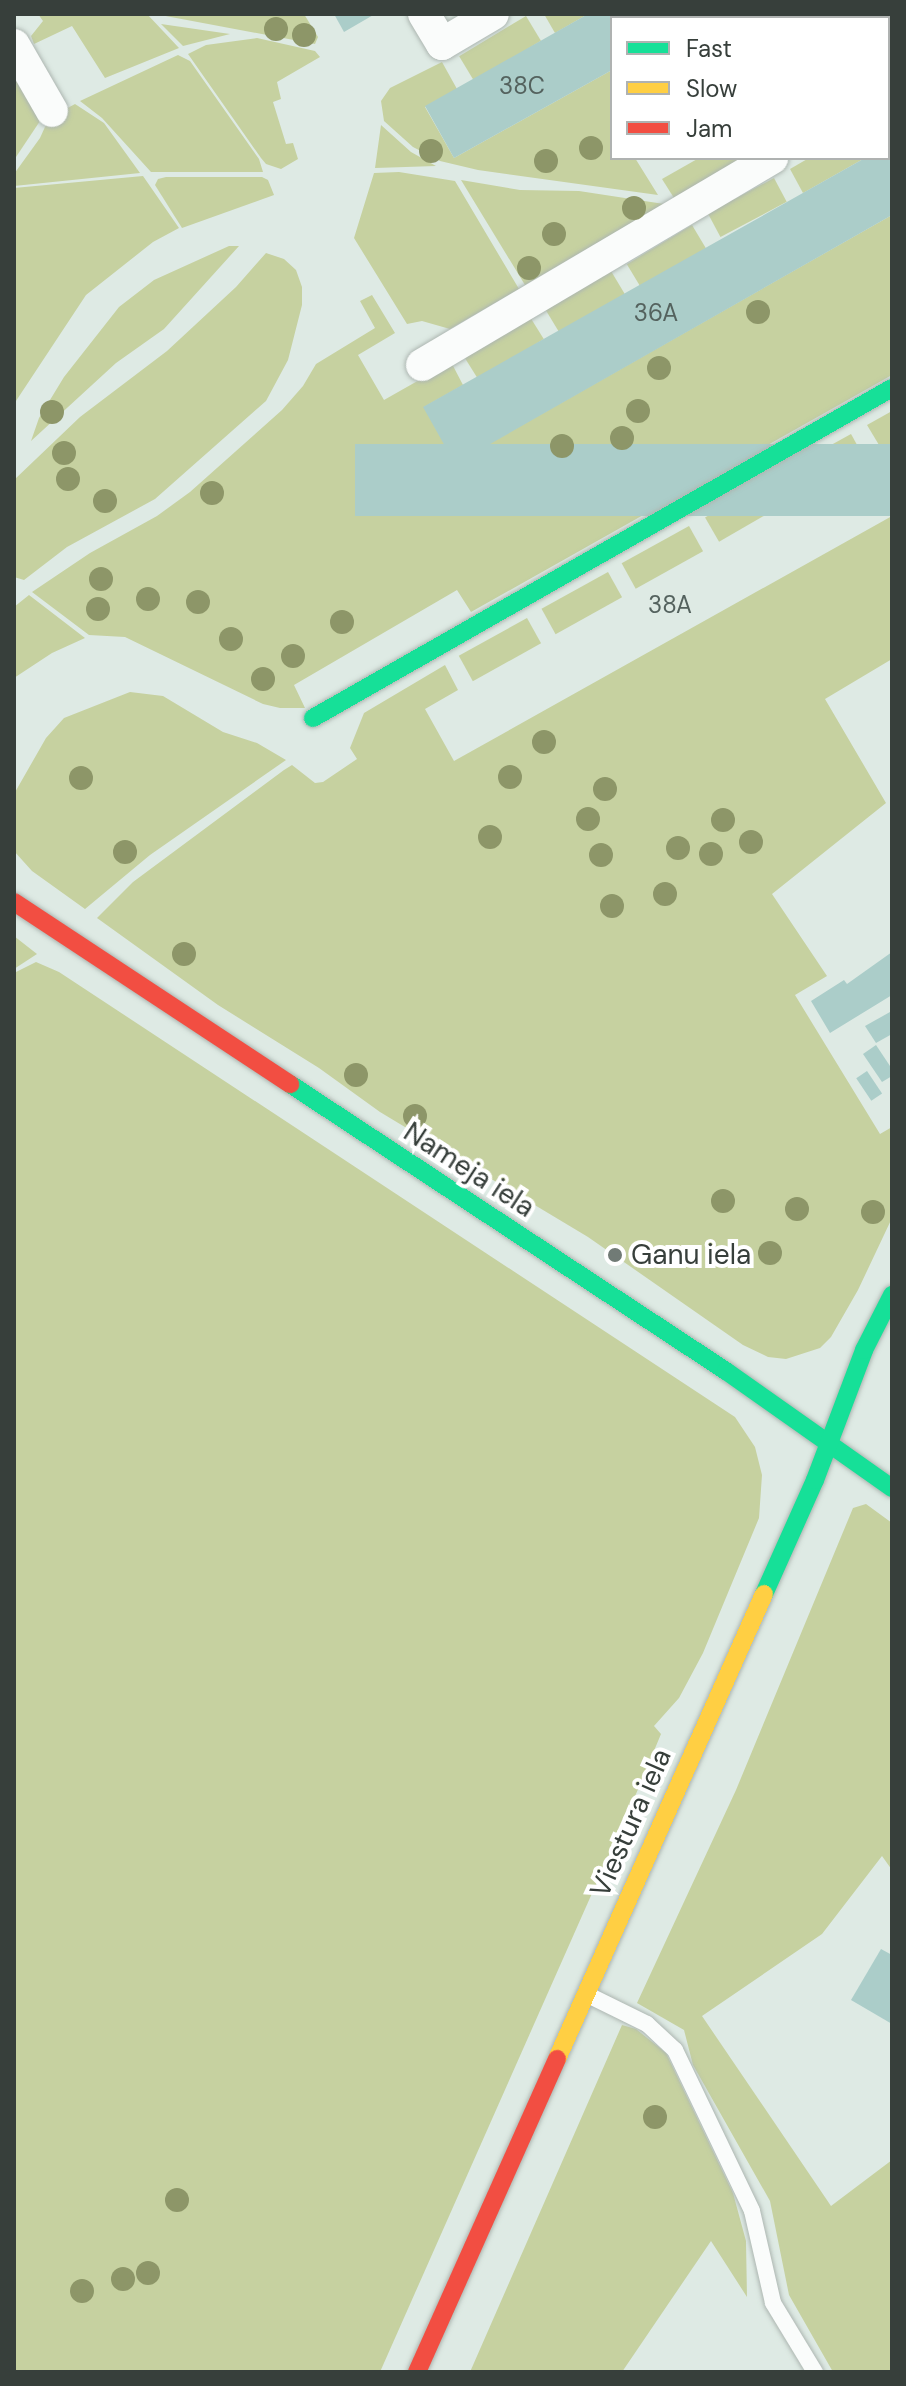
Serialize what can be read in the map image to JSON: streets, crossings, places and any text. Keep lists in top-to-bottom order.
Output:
{
  "streets": {
    "street": ["Nameja iela", "Viestura iela"]
  },
  "crossings": [
    ["Nameja iela", "Viestura iela"]
  ],
  "places": ["Ganu iela"],
  "house_numbers": ["38C", "36A", "38A"],
  "legend": ["Fast", "Slow", "Jam"]
}
